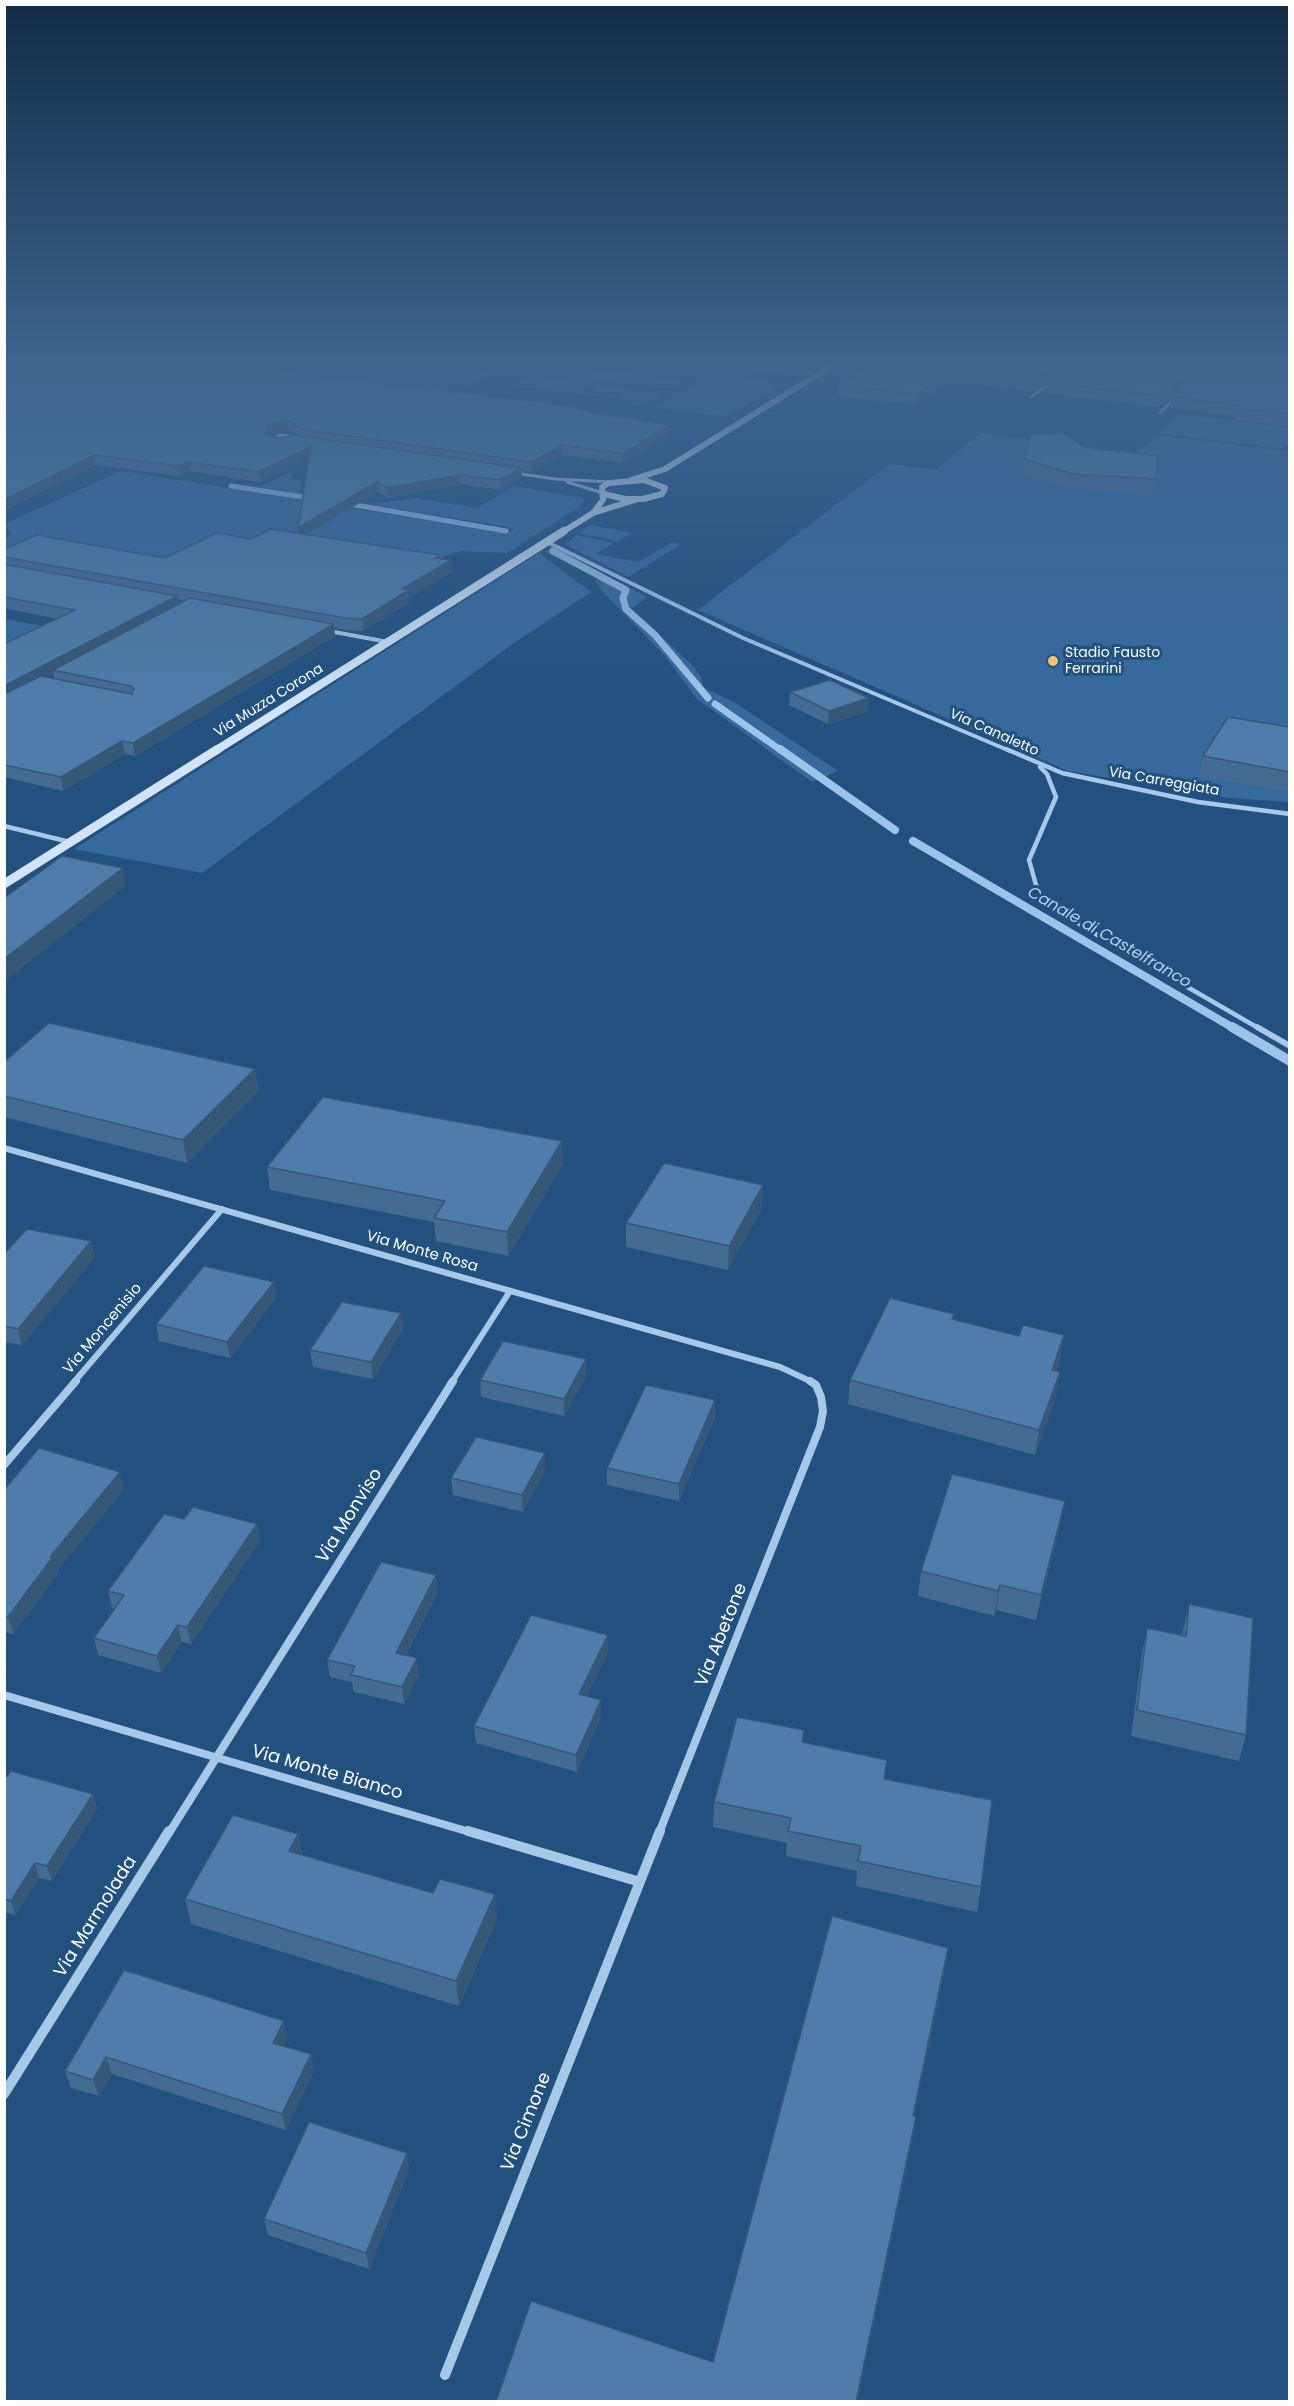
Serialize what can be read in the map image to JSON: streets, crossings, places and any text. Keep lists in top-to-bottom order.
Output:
{
  "streets": {
    "street": [
      "Via Muzza Corona",
      "Via Canaletto",
      "Via Carreggiata",
      "Via Monte Rosa",
      "Via Moncenisio",
      "Via Monviso",
      "Via Abetone",
      "Via Monte Bianco",
      "Via Marmolada",
      "Via Cimone"
    ]
  },
  "crossings": [
    ["Via Muzza Corona", "Via Canaletto"],
    ["Via Canaletto", "Via Carreggiata"],
    ["Via Monte Rosa", "Via Moncenisio"],
    ["Via Monte Rosa", "Via Monviso"],
    ["Via Monte Rosa", "Via Abetone"],
    ["Via Monviso", "Via Monte Bianco"],
    ["Via Monviso", "Via Marmolada"],
    ["Via Abetone", "Via Monte Bianco"],
    ["Via Abetone", "Via Cimone"],
    ["Via Monte Bianco", "Via Marmolada"],
    ["Via Monte Bianco", "Via Cimone"]
  ],
  "water": ["Canale di Castelfranco"],
  "places": ["Stadio Fausto Ferrarini"]
}
